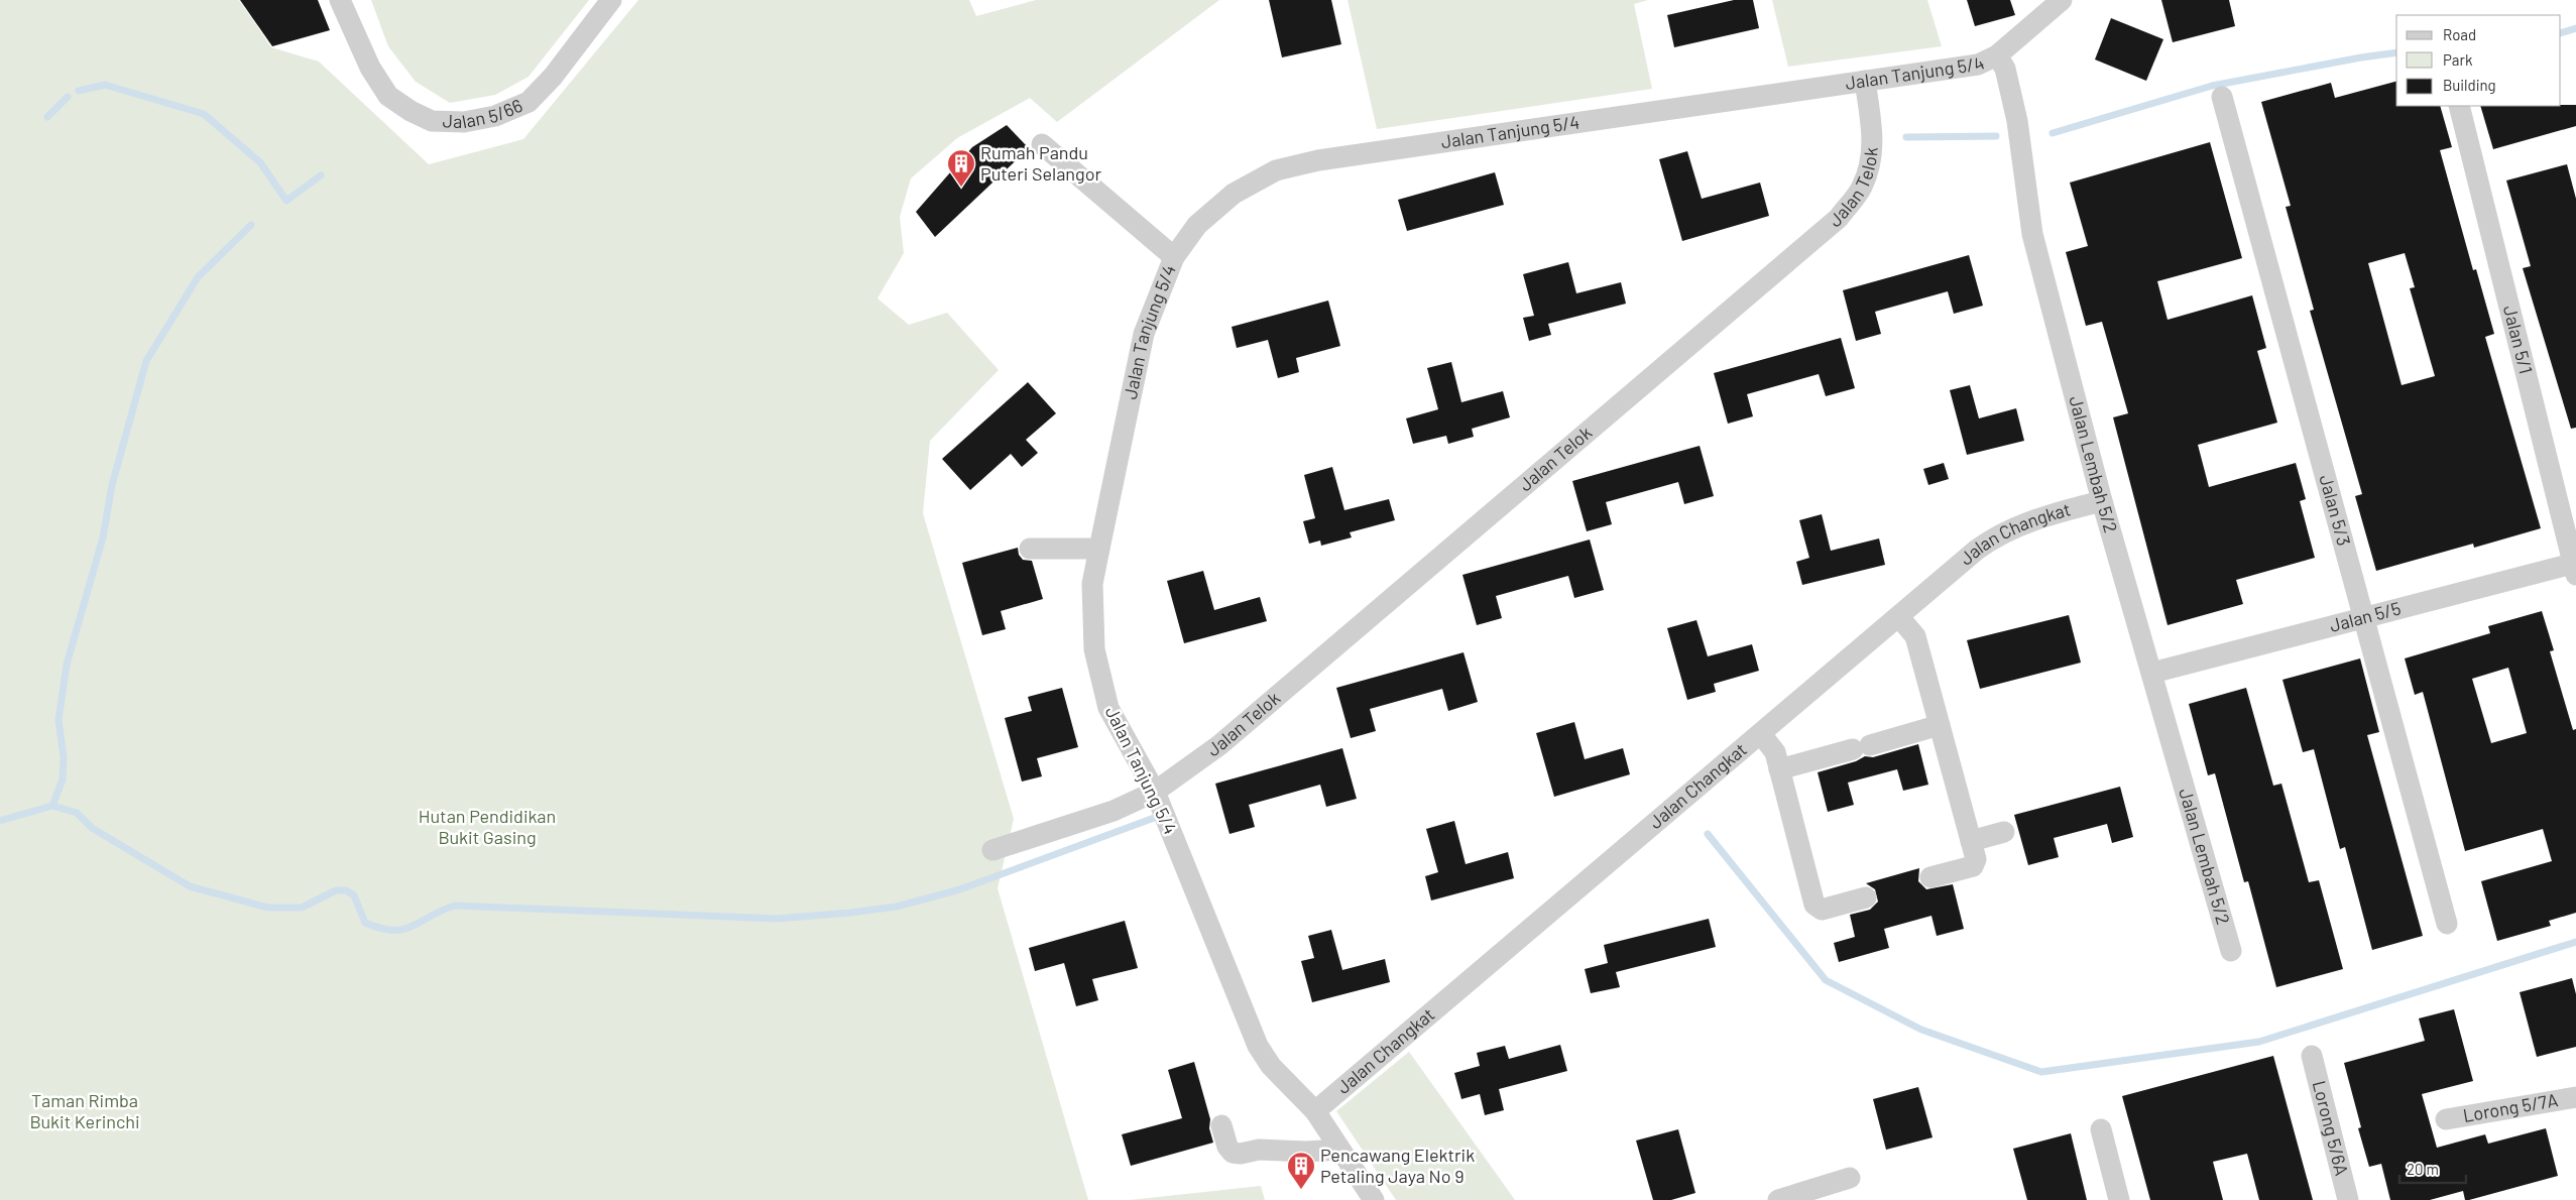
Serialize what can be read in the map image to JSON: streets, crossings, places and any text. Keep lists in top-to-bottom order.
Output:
{
  "streets": {
    "street": [
      "Jalan Tanjung 5/4",
      "Jalan 5/66",
      "Jalan Telok",
      "Jalan 5/1",
      "Jalan Lembah 5/2",
      "Jalan 5/3",
      "Jalan Changkat",
      "Jalan 5/5",
      "Lorong 5/7A",
      "Lorong 5/6A"
    ]
  },
  "crossings": [
    ["Jalan Tanjung 5/4", "Jalan Telok"],
    ["Jalan Tanjung 5/4", "Jalan Lembah 5/2"],
    ["Jalan Tanjung 5/4", "Jalan Changkat"],
    ["Jalan 5/1", "Jalan 5/5"],
    ["Jalan Lembah 5/2", "Jalan Changkat"],
    ["Jalan Lembah 5/2", "Jalan 5/5"],
    ["Jalan 5/3", "Jalan 5/5"]
  ],
  "parks": ["Hutan Pendidikan Bukit Gasing", "Taman Rimba Bukit Kerinchi"],
  "places": {
    "building": ["Rumah Pandu Puteri Selangor", "Pencawang Elektrik Petaling Jaya No 9"]
  },
  "legend": ["Road", "Park", "Building"],
  "scale_bar": "20 m"
}
